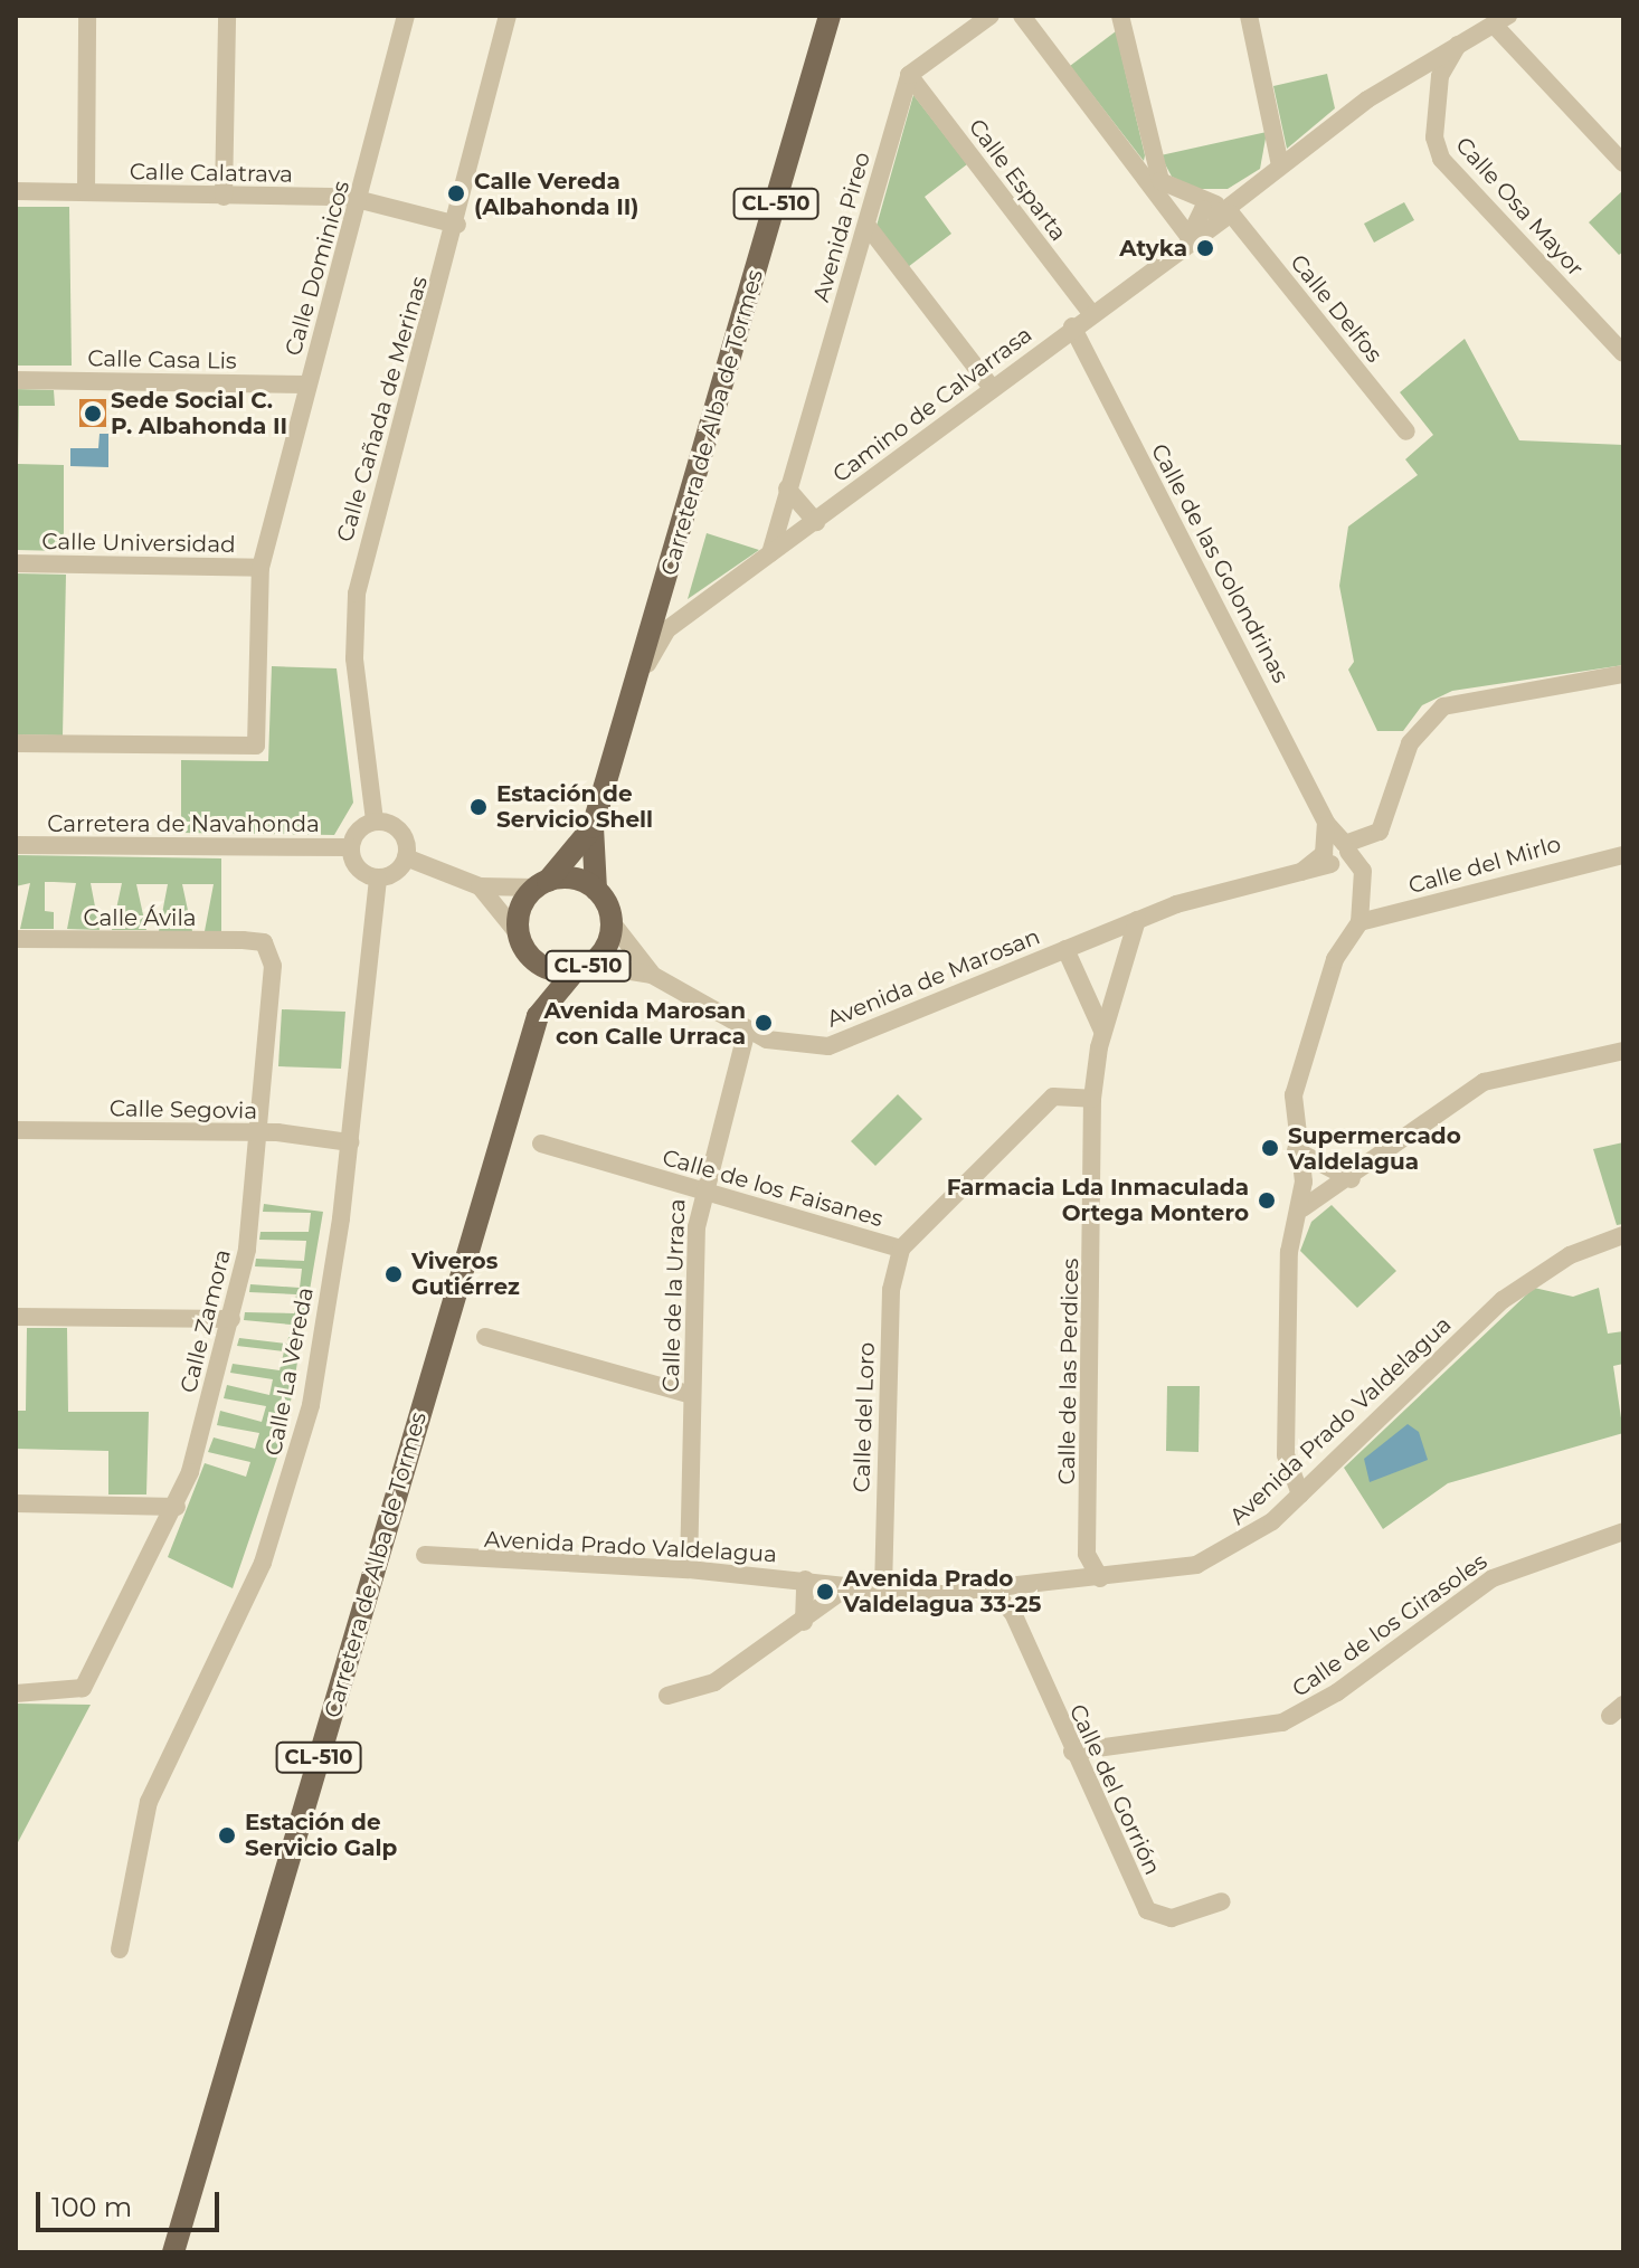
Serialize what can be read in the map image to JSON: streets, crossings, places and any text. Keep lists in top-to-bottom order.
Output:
{
  "streets": {
    "main road": ["CL-510", "Carretera de Alba de Tormes"],
    "street": [
      "Calle Calatrava",
      "Calle Esparta",
      "Calle Osa Mayor",
      "Avenida Pireo",
      "Calle Dominicos",
      "Calle Delfos",
      "Calle Casa Lis",
      "Camino de Calvarrasa",
      "Calle Cañada de Merinas",
      "Calle Universidad",
      "Calle de las Golondrinas",
      "Carretera de Navahonda",
      "Calle del Mirlo",
      "Calle Ávila",
      "Avenida de Marosan",
      "Calle Segovia",
      "Calle de los Faisanes",
      "Calle de la Urraca",
      "Calle Zamora",
      "Calle La Vereda",
      "Calle de las Perdices",
      "Calle del Loro",
      "Avenida Prado Valdelagua",
      "Calle de los Girasoles",
      "Calle del Gorrión"
    ]
  },
  "crossings": [
    ["Calle Calatrava", "Calle Dominicos"],
    ["Calle Calatrava", "Calle Cañada de Merinas"],
    ["Calle Esparta", "Avenida Pireo"],
    ["Calle Esparta", "Camino de Calvarrasa"],
    ["CL-510", "Carretera de Alba de Tormes"],
    ["CL-510", "Avenida de Marosan"],
    ["Avenida Pireo", "Camino de Calvarrasa"],
    ["Calle Dominicos", "Calle Casa Lis"],
    ["Calle Dominicos", "Calle Universidad"],
    ["Calle Delfos", "Camino de Calvarrasa"],
    ["Camino de Calvarrasa", "Carretera de Alba de Tormes"],
    ["Camino de Calvarrasa", "Calle de las Golondrinas"],
    ["Calle Cañada de Merinas", "Carretera de Navahonda"],
    ["Calle Cañada de Merinas", "Calle La Vereda"],
    ["Carretera de Alba de Tormes", "Avenida de Marosan"],
    ["Calle de las Golondrinas", "Calle del Mirlo"],
    ["Calle de las Golondrinas", "Avenida de Marosan"],
    ["Carretera de Navahonda", "Calle La Vereda"],
    ["Calle Ávila", "Calle Zamora"],
    ["Avenida de Marosan", "Calle de la Urraca"],
    ["Avenida de Marosan", "Calle de las Perdices"],
    ["Calle Segovia", "Calle Zamora"],
    ["Calle Segovia", "Calle La Vereda"],
    ["Calle de los Faisanes", "Calle de la Urraca"],
    ["Calle de los Faisanes", "Calle de las Perdices"],
    ["Calle de los Faisanes", "Calle del Loro"],
    ["Calle de la Urraca", "Avenida Prado Valdelagua"],
    ["Calle de las Perdices", "Avenida Prado Valdelagua"],
    ["Calle del Loro", "Avenida Prado Valdelagua"],
    ["Avenida Prado Valdelagua", "Calle del Gorrión"],
    ["Calle de los Girasoles", "Calle del Gorrión"]
  ],
  "places": [
    "Calle Vereda (Albahonda II)",
    "Atyka",
    "Sede Social C. P. Albahonda II",
    "Estación de Servicio Shell",
    "Avenida Marosan con Calle Urraca",
    "Supermercado Valdelagua",
    "Farmacia Lda Inmaculada Ortega Montero",
    "Viveros Gutiérrez",
    "Avenida Prado Valdelagua 33-25",
    "Estación de Servicio Galp"
  ],
  "scale_bar": "100 m"
}
